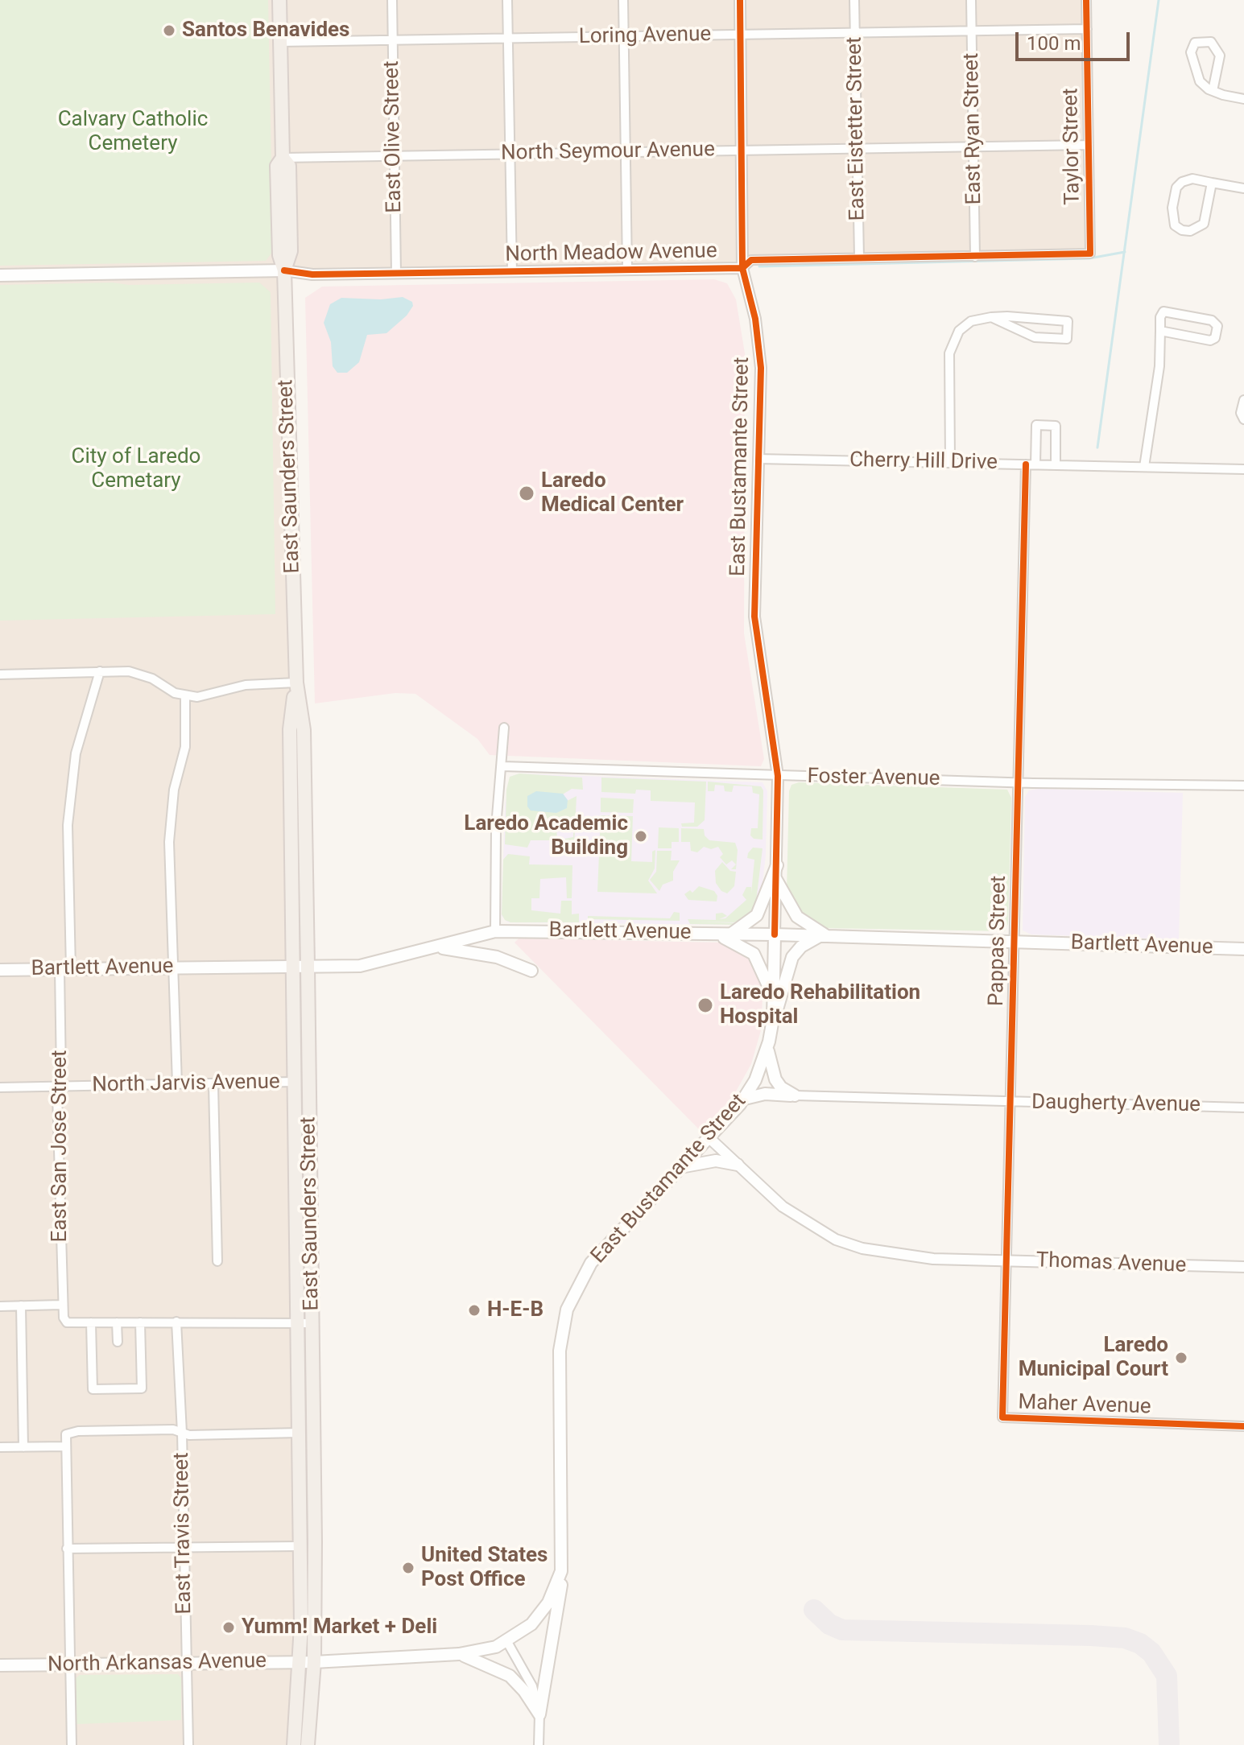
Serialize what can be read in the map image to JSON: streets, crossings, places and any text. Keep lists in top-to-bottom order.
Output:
{
  "streets": {
    "main road": [
      "North Meadow Avenue",
      "East Bustamante Street",
      "East Saunders Street",
      "Bartlett Avenue",
      "North Arkansas Avenue"
    ],
    "street": [
      "Loring Avenue",
      "East Eistetter Street",
      "East Ryan Street",
      "East Olive Street",
      "Taylor Street",
      "North Seymour Avenue",
      "Cherry Hill Drive",
      "Foster Avenue",
      "Pappas Street",
      "North Jarvis Avenue",
      "Daugherty Avenue",
      "East San Jose Street",
      "Thomas Avenue",
      "Maher Avenue",
      "East Travis Street"
    ]
  },
  "crossings": [
    ["Loring Avenue", "East Eistetter Street"],
    ["Loring Avenue", "East Ryan Street"],
    ["Loring Avenue", "East Olive Street"],
    ["Loring Avenue", "Taylor Street"],
    ["Loring Avenue", "East Bustamante Street"],
    ["Loring Avenue", "East Saunders Street"],
    ["East Eistetter Street", "North Seymour Avenue"],
    ["East Eistetter Street", "North Meadow Avenue"],
    ["East Ryan Street", "North Seymour Avenue"],
    ["East Ryan Street", "North Meadow Avenue"],
    ["East Olive Street", "North Seymour Avenue"],
    ["East Olive Street", "North Meadow Avenue"],
    ["Taylor Street", "North Seymour Avenue"],
    ["Taylor Street", "North Meadow Avenue"],
    ["North Seymour Avenue", "East Bustamante Street"],
    ["North Seymour Avenue", "East Saunders Street"],
    ["North Meadow Avenue", "East Bustamante Street"],
    ["North Meadow Avenue", "East Saunders Street"],
    ["Cherry Hill Drive", "East Bustamante Street"],
    ["Cherry Hill Drive", "Pappas Street"],
    ["East Bustamante Street", "East Saunders Street"],
    ["East Bustamante Street", "Foster Avenue"],
    ["East Bustamante Street", "Bartlett Avenue"],
    ["East Bustamante Street", "Thomas Avenue"],
    ["East Bustamante Street", "North Arkansas Avenue"],
    ["East Saunders Street", "Bartlett Avenue"],
    ["East Saunders Street", "North Jarvis Avenue"],
    ["East Saunders Street", "North Arkansas Avenue"],
    ["Foster Avenue", "Pappas Street"],
    ["Bartlett Avenue", "Pappas Street"],
    ["Bartlett Avenue", "East San Jose Street"],
    ["Pappas Street", "Daugherty Avenue"],
    ["Pappas Street", "Thomas Avenue"],
    ["Pappas Street", "Maher Avenue"],
    ["North Jarvis Avenue", "East San Jose Street"],
    ["East Travis Street", "North Arkansas Avenue"]
  ],
  "parks": ["Calvary Catholic Cemetery", "City of Laredo Cemetary"],
  "places": [
    "Santos Benavides",
    "Laredo Medical Center",
    "Laredo Academic Building",
    "Laredo Rehabilitation Hospital",
    "H-E-B",
    "Laredo Municipal Court",
    "United States Post Office",
    "Yumm! Market + Deli"
  ],
  "scale_bar": "100 m"
}
